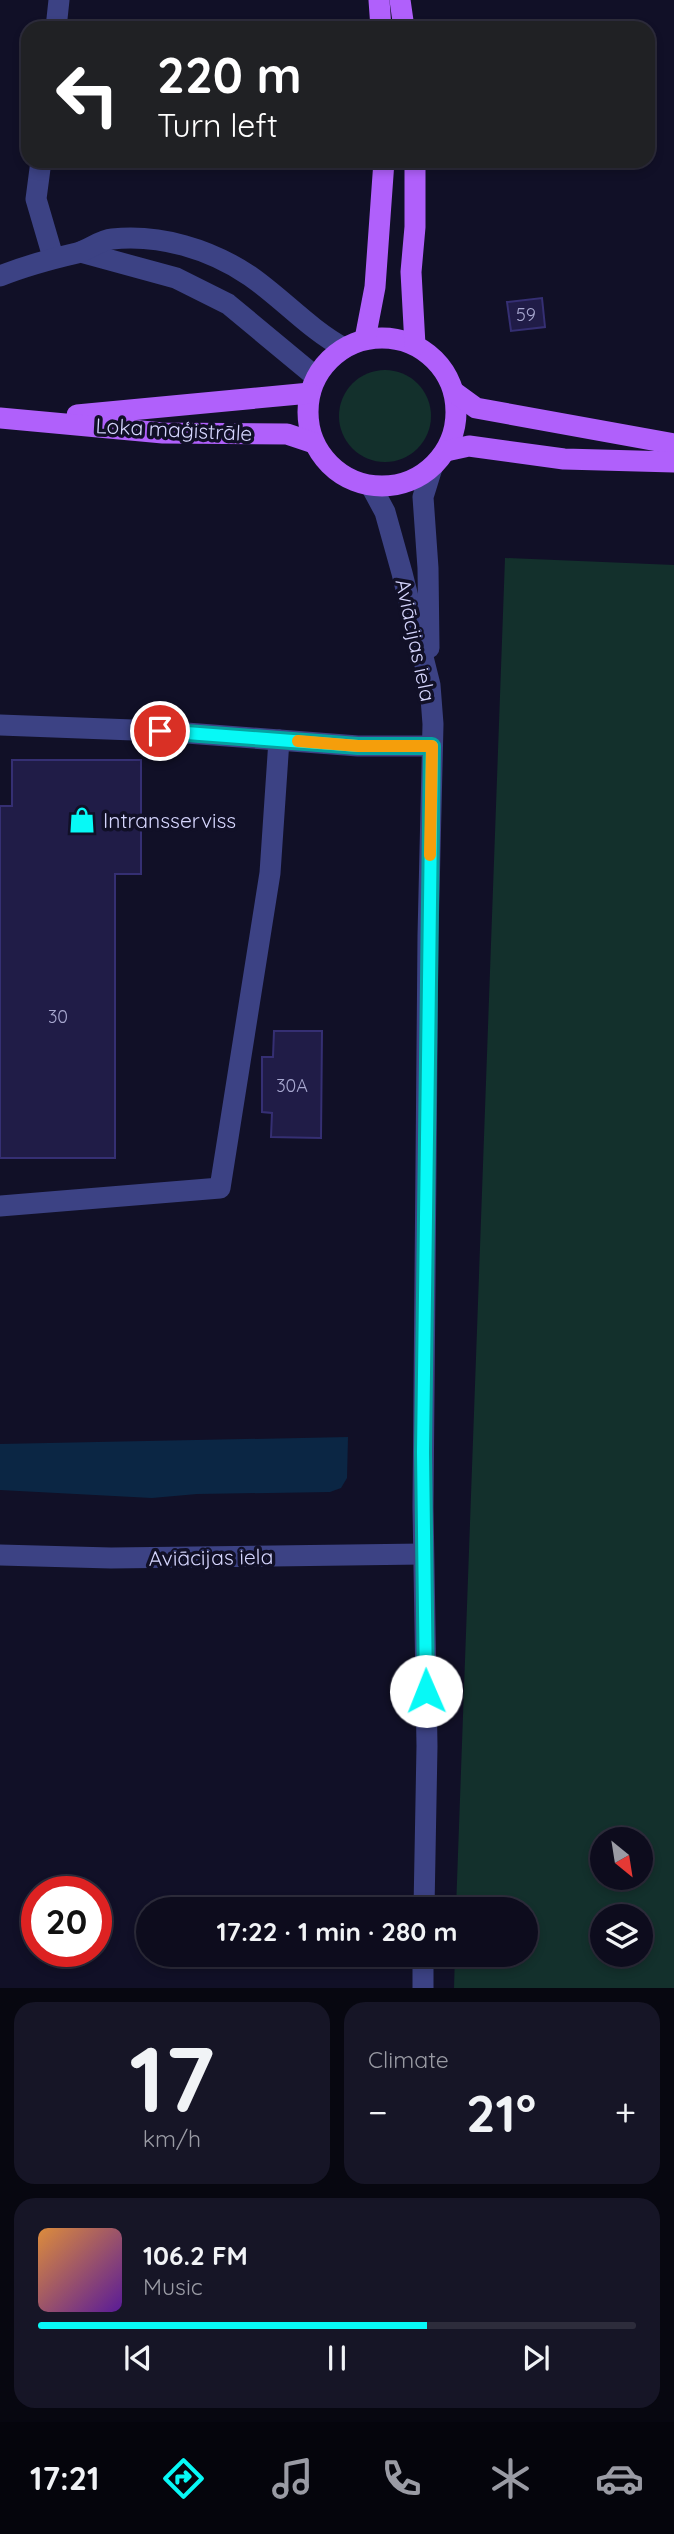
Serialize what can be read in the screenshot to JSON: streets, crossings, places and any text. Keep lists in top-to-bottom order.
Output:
{
  "streets": {
    "main road": ["Loka maģistrāle"],
    "street": ["Aviācijas iela"]
  },
  "crossings": [
    ["Loka maģistrāle", "Aviācijas iela"]
  ],
  "places": {
    "shop": ["Intransserviss"]
  },
  "house_numbers": ["59", "30", "30A"],
  "north": "bottom right",
  "page": {
    "turn": ["220 m", "Turn left"],
    "limit": "20",
    "trip": "17:22 · 1 min · 280 m",
    "tile": [
      ["17", "km/h"],
      "Climate"
    ],
    "heat": ["−", "21°", "+"],
    "song": ["106.2 FM", "Music"],
    "tabs": "17:21"
  }
}
